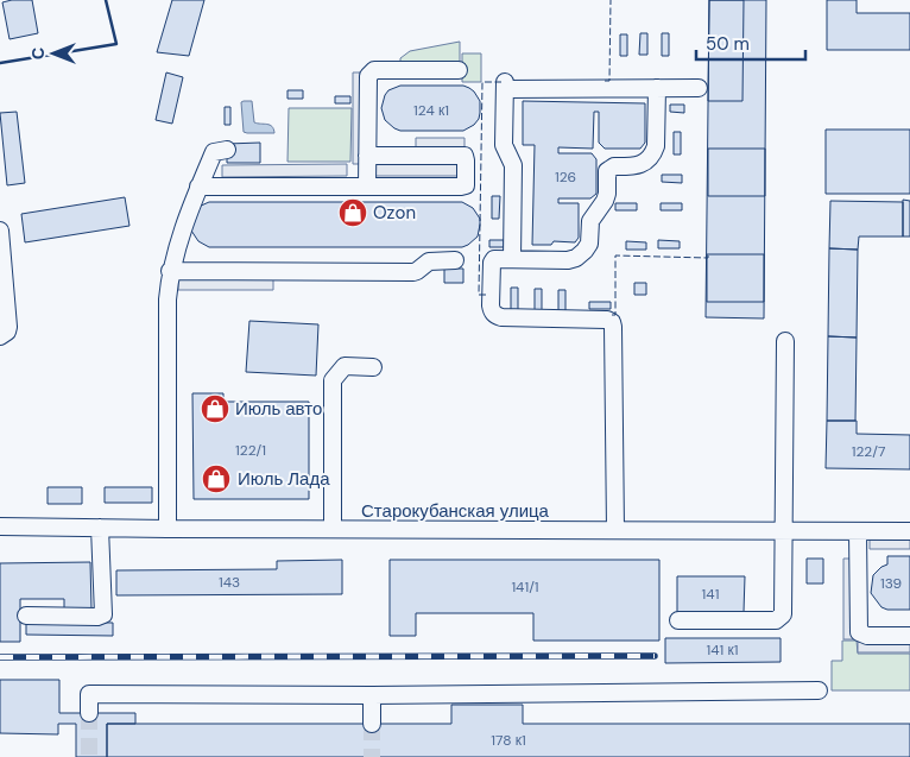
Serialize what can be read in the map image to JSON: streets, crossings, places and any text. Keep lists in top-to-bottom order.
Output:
{
  "streets": {
    "street": ["Старокубанская улица"]
  },
  "places": {
    "shop": ["Ozon", "Июль авто", "Июль Лада"]
  },
  "house_numbers": [
    "124 к1",
    "126",
    "122/1",
    "122/7",
    "143",
    "139",
    "141/1",
    "141",
    "141 к1",
    "178 к1"
  ],
  "scale_bar": "50 m",
  "north": "left"
}
